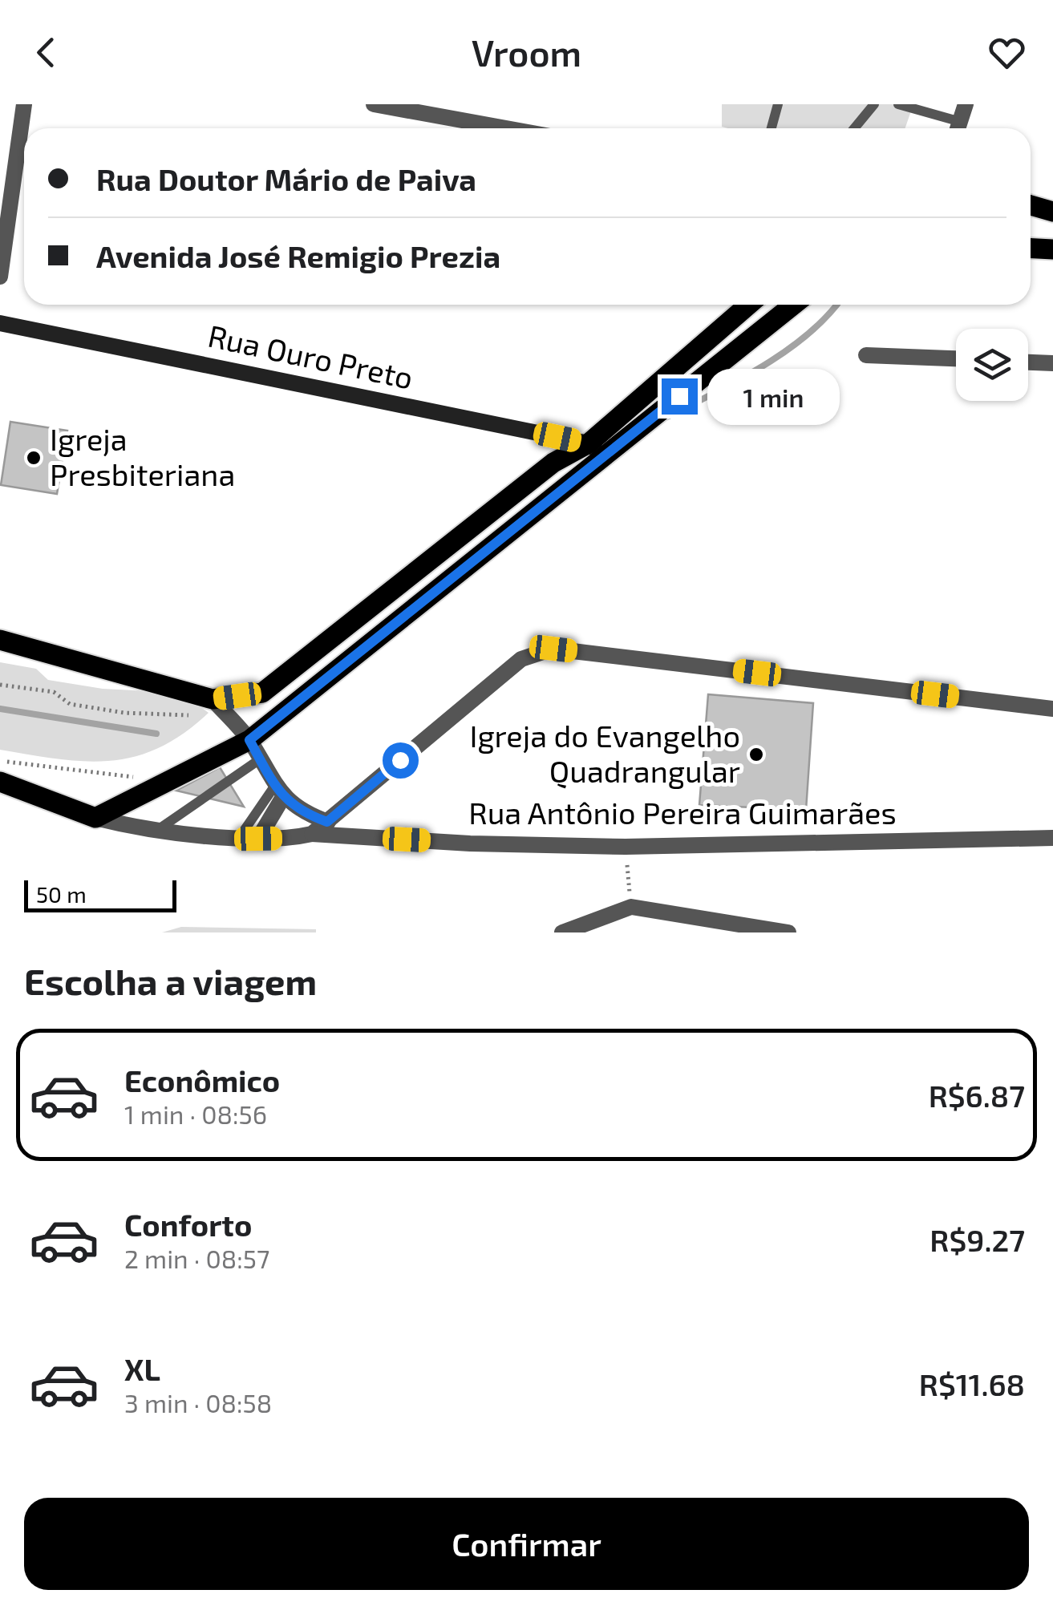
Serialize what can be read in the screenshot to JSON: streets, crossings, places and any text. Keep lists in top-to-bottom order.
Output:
{
  "streets": {
    "street": ["Rua Ouro Preto", "Rua Antônio Pereira Guimarães"]
  },
  "places": ["Igreja Presbiteriana", "Igreja do Evangelho Quadrangular"],
  "scale_bar": "50 m",
  "page": {
    "header": "Vroom",
    "banner": ["Rua Doutor Mário de Paiva", "Avenida José Remigio Prezia"],
    "bubble": "1 min",
    "scale": "50 m",
    "heading": "Escolha a viagem",
    "list": [
      {
        "name": "Econômico",
        "note": "1 min · 08:56",
        "value": "R$6.87"
      },
      {
        "name": "Conforto",
        "note": "2 min · 08:57",
        "value": "R$9.27"
      },
      {
        "name": "XL",
        "note": "3 min · 08:58",
        "value": "R$11.68"
      }
    ],
    "buttons": "Confirmar"
  }
}
